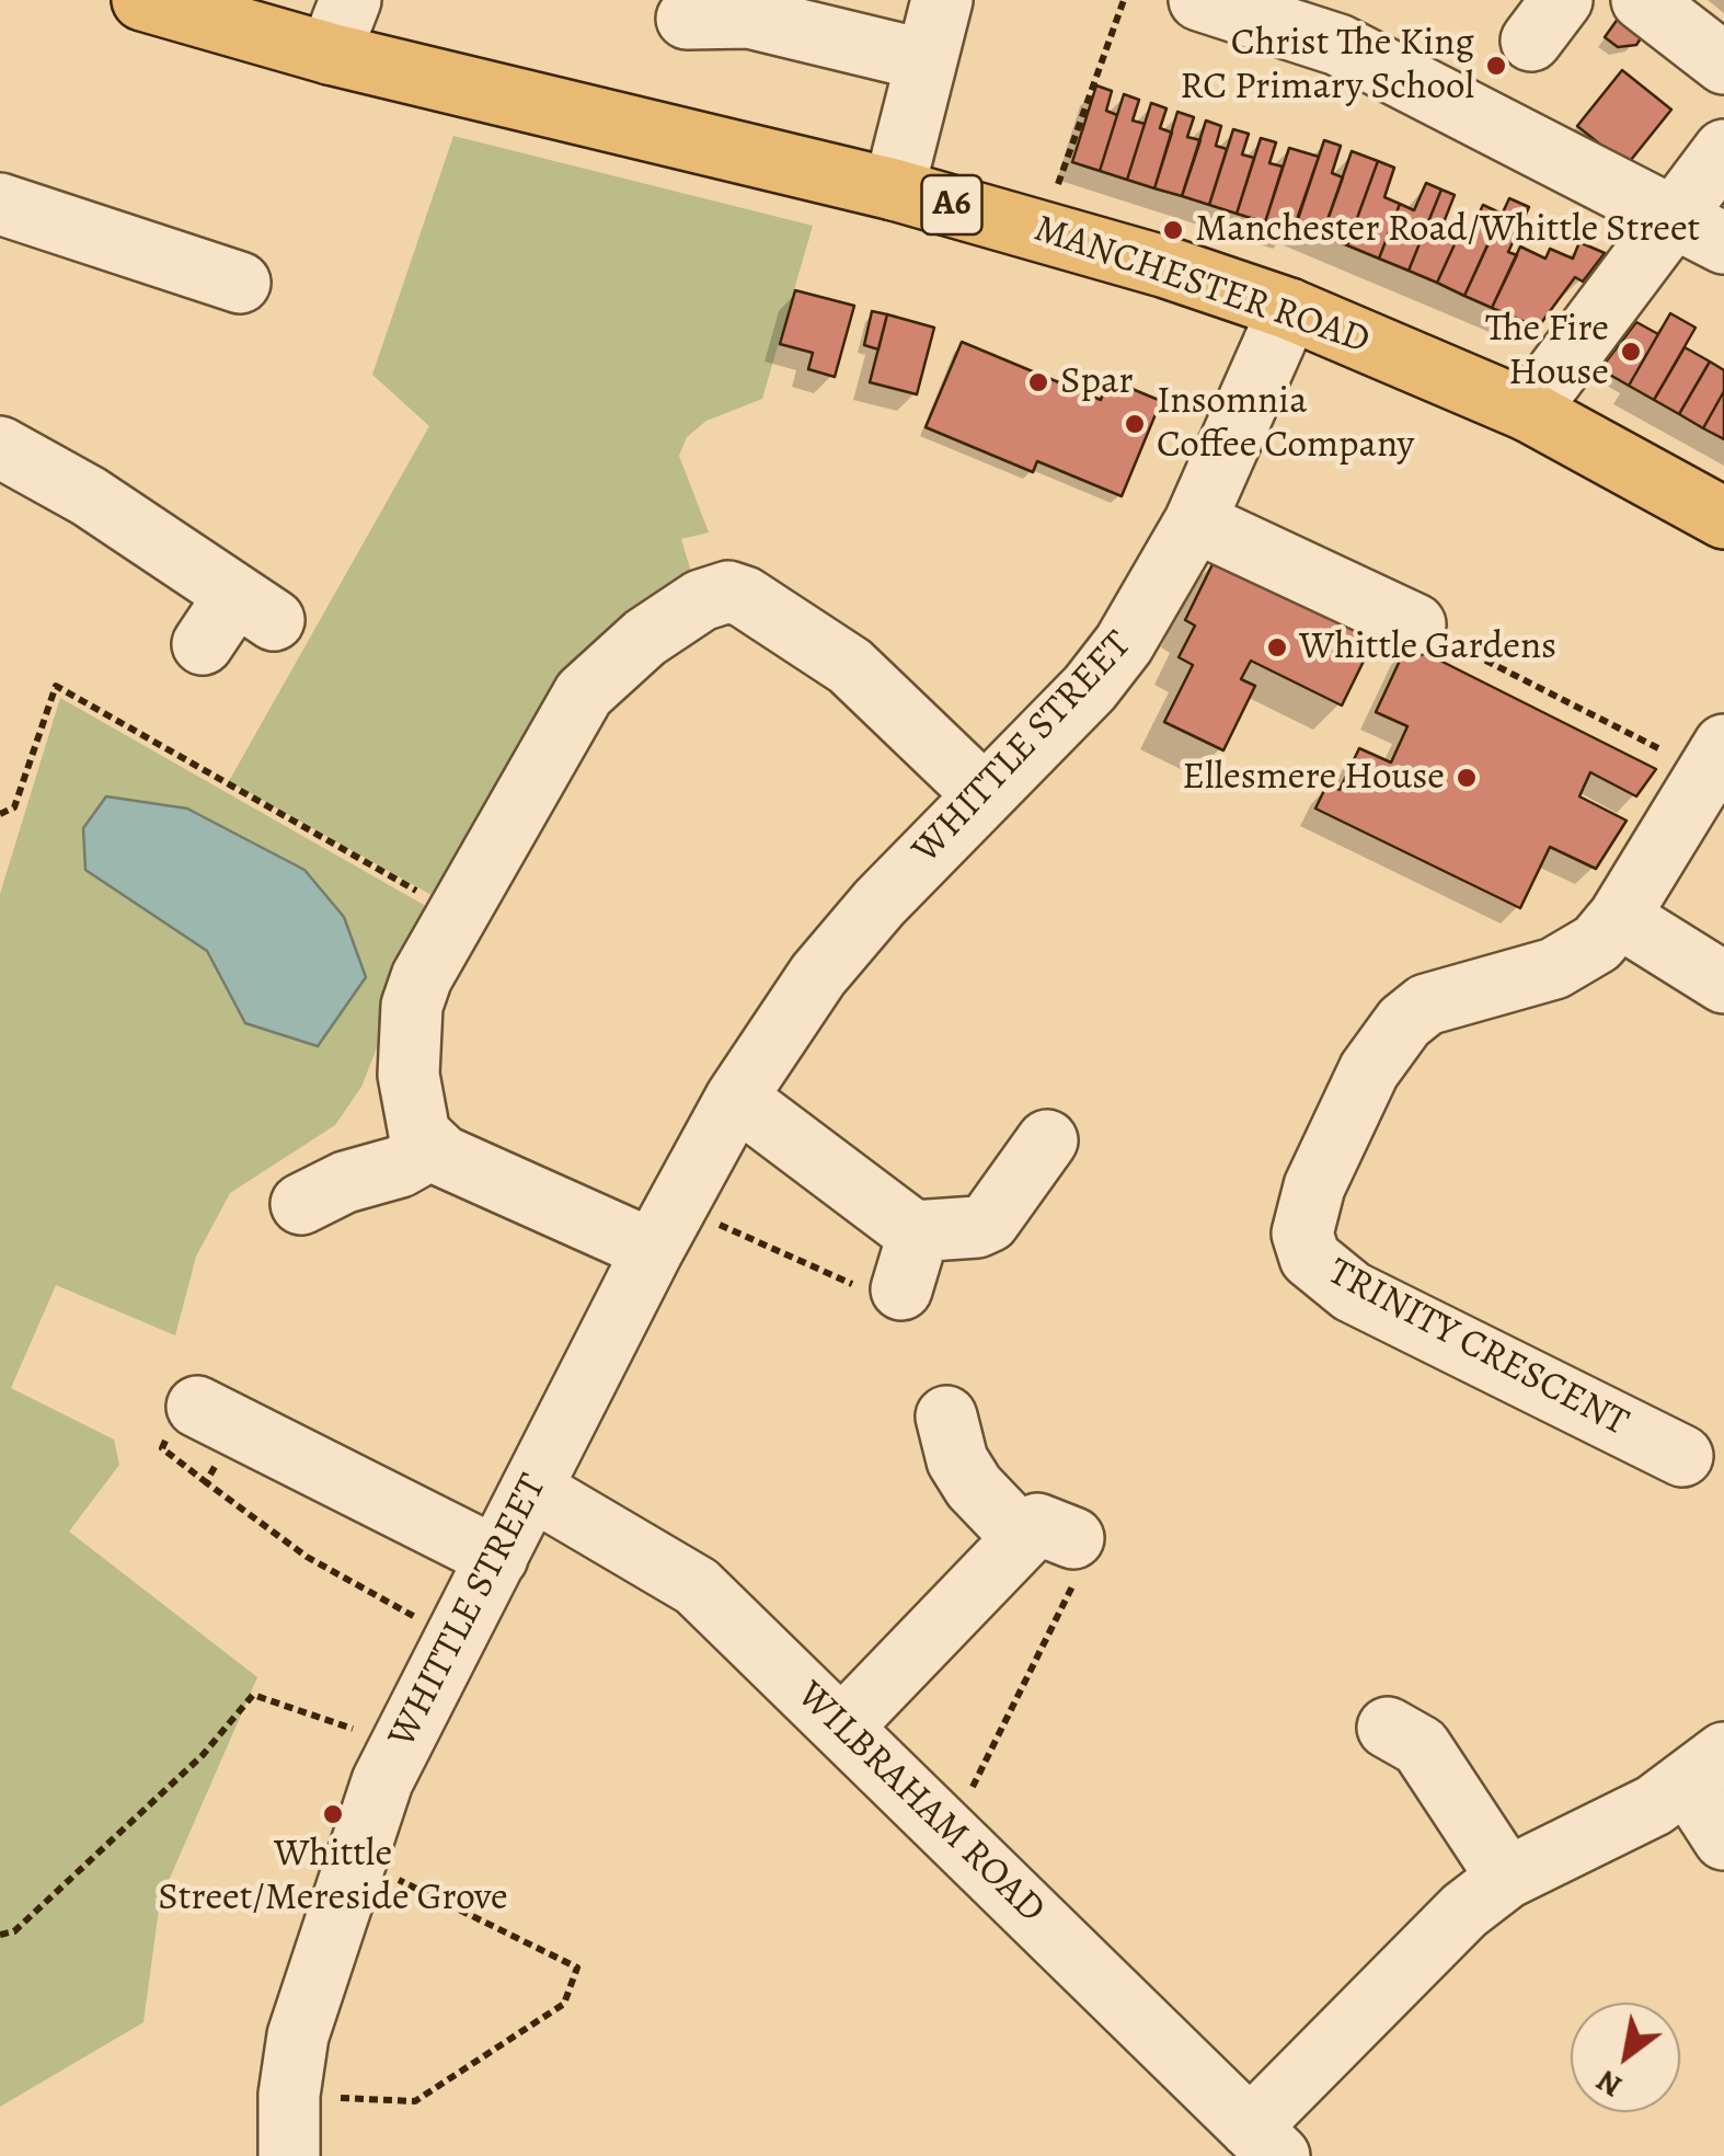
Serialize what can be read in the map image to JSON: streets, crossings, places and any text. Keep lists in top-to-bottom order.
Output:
{
  "streets": {
    "main road": ["A6", "MANCHESTER ROAD"],
    "street": ["WHITTLE STREET", "TRINITY CRESCENT", "WILBRAHAM ROAD"]
  },
  "crossings": [
    ["MANCHESTER ROAD", "WHITTLE STREET"],
    ["WHITTLE STREET", "WILBRAHAM ROAD"]
  ],
  "places": [
    "Christ The King RC Primary School",
    "Manchester Road/Whittle Street",
    "The Fire House",
    "Spar",
    "Insomnia Coffee Company",
    "Whittle Gardens",
    "Ellesmere House",
    "Whittle Street/Mereside Grove"
  ],
  "north": "bottom left"
}
